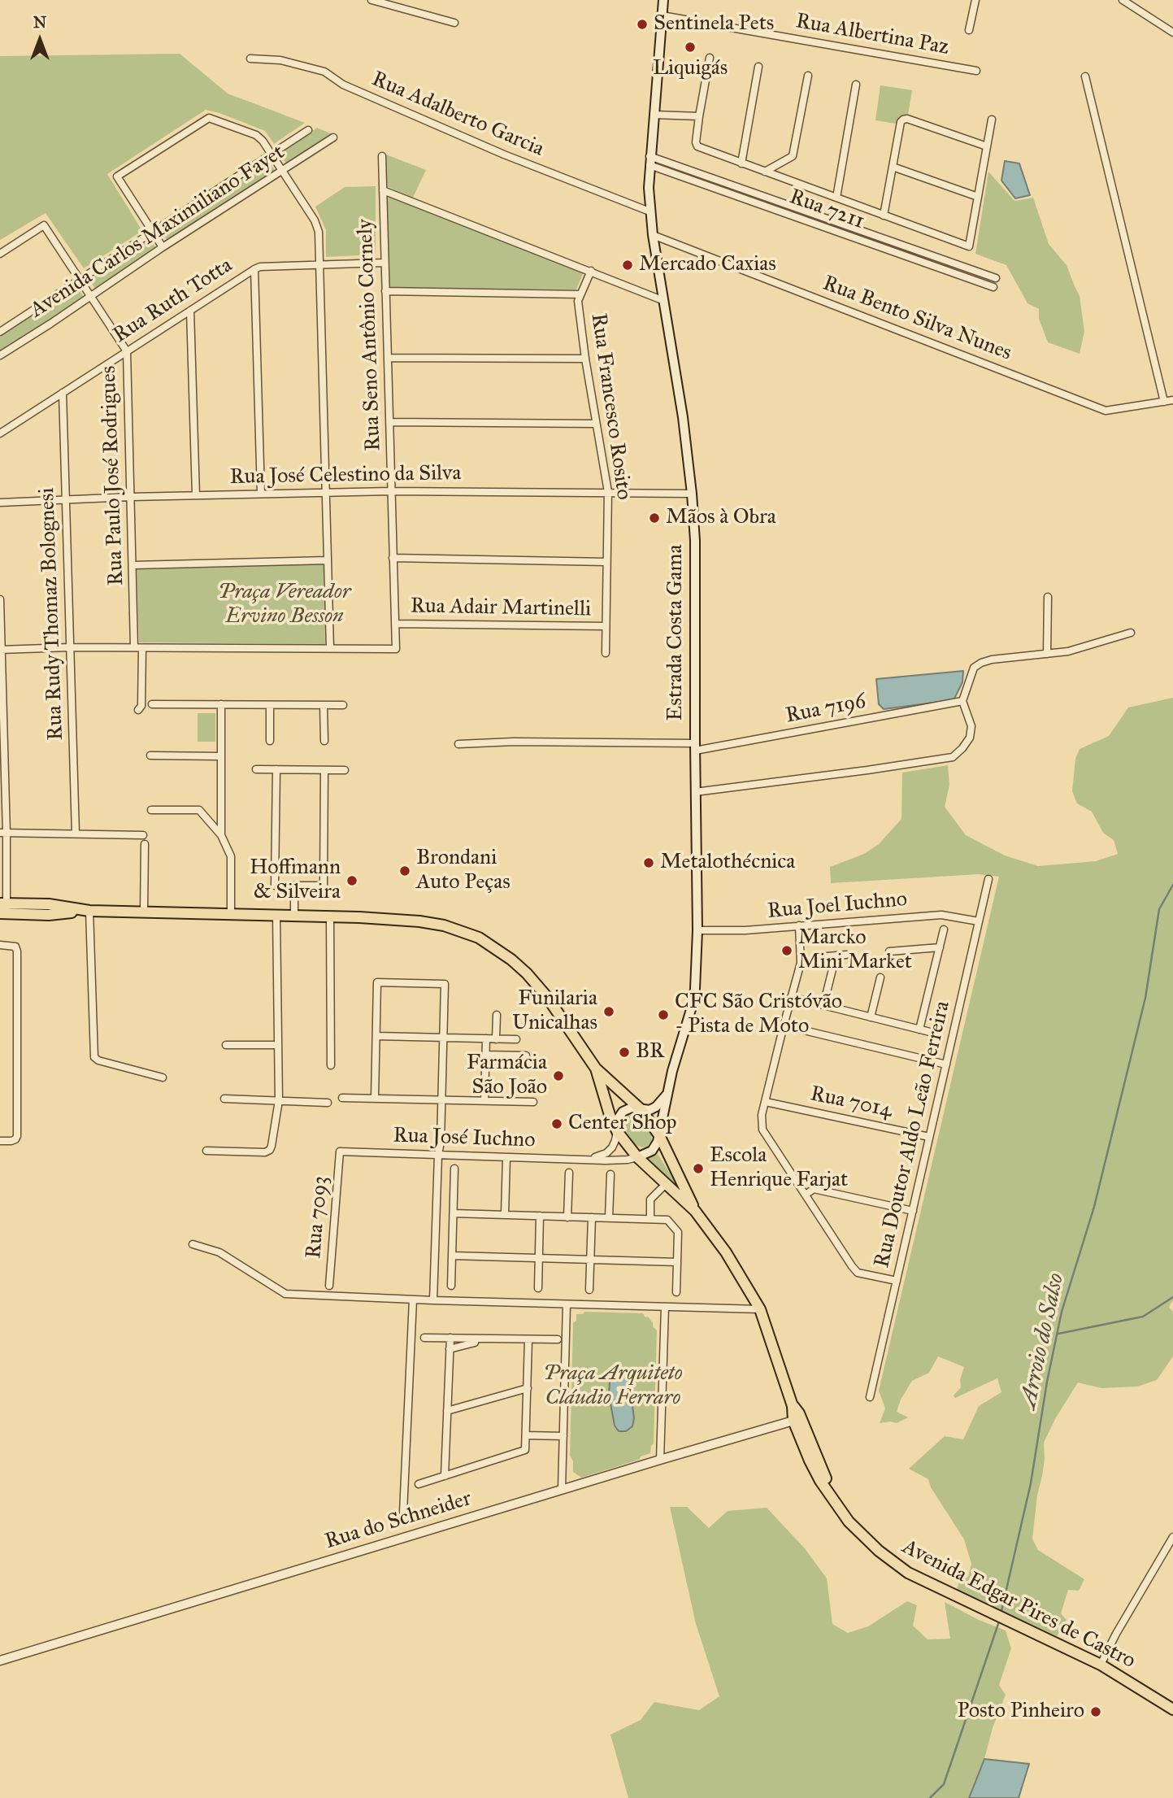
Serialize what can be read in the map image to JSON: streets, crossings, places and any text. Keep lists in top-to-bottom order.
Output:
{
  "streets": {
    "main road": ["Estrada Costa Gama", "Avenida Edgar Pires de Castro"],
    "street": [
      "Rua Albertina Paz",
      "Rua Adalberto Garcia",
      "Rua 7211",
      "Avenida Carlos Maximiliano Fayet",
      "Rua Ruth Totta",
      "Rua Bento Silva Nunes",
      "Rua Seno Antônio Cornely",
      "Rua Francesco Rosito",
      "Rua Paulo José Rodrigues",
      "Rua José Celestino da Silva",
      "Rua Adair Martinelli",
      "Rua Rudy Thomaz Bolognesi",
      "Rua 7196",
      "Rua Joel Iuchno",
      "Rua 7014",
      "Rua Doutor Aldo Leão Ferreira",
      "Rua José Iuchno",
      "Rua 7093",
      "Rua do Schneider"
    ]
  },
  "crossings": [
    ["Rua Albertina Paz", "Estrada Costa Gama"],
    ["Rua Adalberto Garcia", "Estrada Costa Gama"],
    ["Rua 7211", "Estrada Costa Gama"],
    ["Avenida Carlos Maximiliano Fayet", "Rua Paulo José Rodrigues"],
    ["Rua Ruth Totta", "Rua Seno Antônio Cornely"],
    ["Rua Ruth Totta", "Rua Paulo José Rodrigues"],
    ["Rua Ruth Totta", "Rua Rudy Thomaz Bolognesi"],
    ["Rua Bento Silva Nunes", "Estrada Costa Gama"],
    ["Rua Seno Antônio Cornely", "Rua José Celestino da Silva"],
    ["Rua Seno Antônio Cornely", "Rua Adair Martinelli"],
    ["Rua Francesco Rosito", "Rua José Celestino da Silva"],
    ["Rua Francesco Rosito", "Rua Adair Martinelli"],
    ["Rua Paulo José Rodrigues", "Rua José Celestino da Silva"],
    ["Rua José Celestino da Silva", "Rua Rudy Thomaz Bolognesi"],
    ["Rua José Celestino da Silva", "Estrada Costa Gama"],
    ["Estrada Costa Gama", "Rua 7196"],
    ["Estrada Costa Gama", "Rua Joel Iuchno"],
    ["Estrada Costa Gama", "Rua José Iuchno"],
    ["Estrada Costa Gama", "Avenida Edgar Pires de Castro"],
    ["Rua Joel Iuchno", "Rua Doutor Aldo Leão Ferreira"],
    ["Rua 7014", "Rua Doutor Aldo Leão Ferreira"],
    ["Rua José Iuchno", "Rua 7093"],
    ["Rua José Iuchno", "Avenida Edgar Pires de Castro"],
    ["Rua do Schneider", "Avenida Edgar Pires de Castro"]
  ],
  "water": ["Arroio do Salso"],
  "parks": ["Praça Vereador Ervino Besson", "Praça Arquiteto Cláudio Ferraro"],
  "places": [
    "Sentinela Pets",
    "Liquigás",
    "Mercado Caxias",
    "Mãos à Obra",
    "Metalothécnica",
    "Brondani Auto Peças",
    "Hoffmann & Silveira",
    "Marcko Mini Market",
    "Funilaria Unicalhas",
    "CFC São Cristóvão - Pista de Moto",
    "BR",
    "Farmácia São João",
    "Center Shop",
    "Escola Henrique Farjat",
    "Posto Pinheiro"
  ],
  "north": "top"
}
